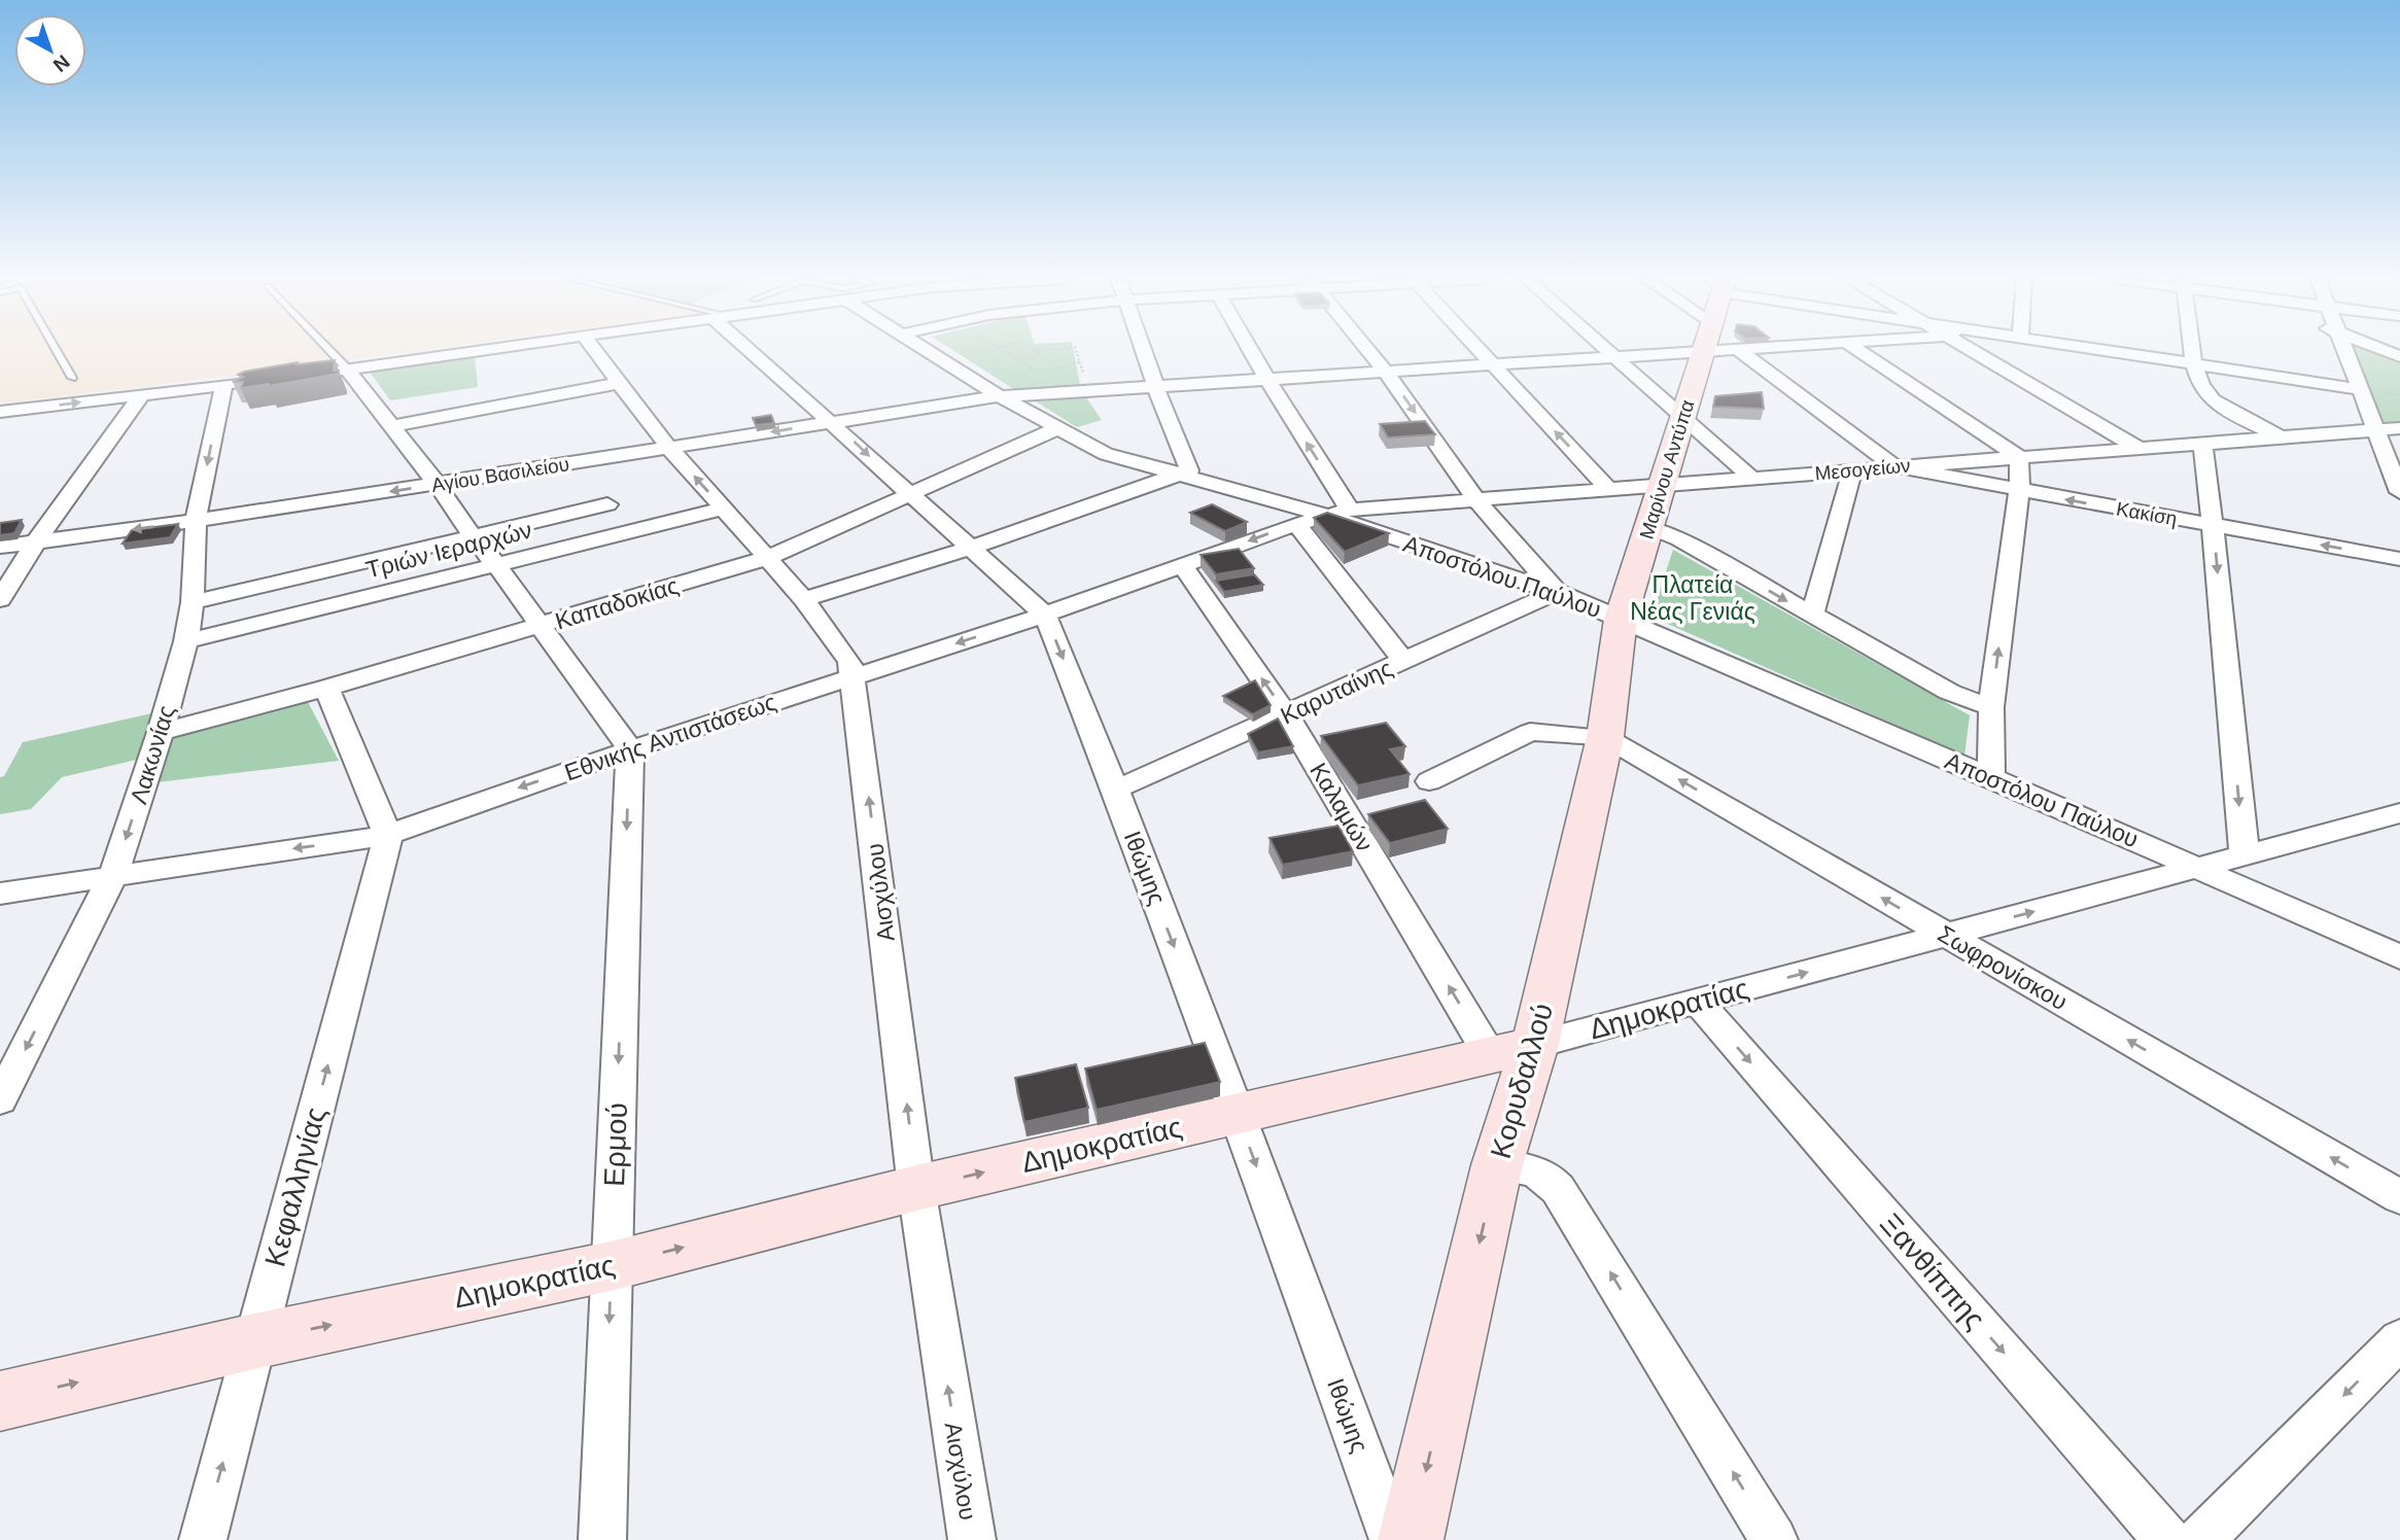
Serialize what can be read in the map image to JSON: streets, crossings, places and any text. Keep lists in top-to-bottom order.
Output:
{
  "streets": {
    "street": [
      "Μαρίνου Αντύπα",
      "Μεσογείων",
      "Αγίου Βασιλείου",
      "Κακίση",
      "Τριών Ιεραρχών",
      "Αποστόλου Παύλου",
      "Καπαδοκίας",
      "Καρυταίνης",
      "Εθνικής Αντιστάσεως",
      "Λακωνίας",
      "Καλαμών",
      "Ιθώμης",
      "Αισχύλου",
      "Σωφρονίσκου",
      "Δημοκρατίας",
      "Κορυδαλλού",
      "Ερμού",
      "Κεφαλληνίας",
      "Ξανθίππης"
    ]
  },
  "crossings": [
    ["Μαρίνου Αντύπα", "Μεσογείων"],
    ["Μαρίνου Αντύπα", "Αγίου Βασιλείου"],
    ["Μαρίνου Αντύπα", "Αποστόλου Παύλου"],
    ["Μαρίνου Αντύπα", "Κορυδαλλού"],
    ["Μεσογείων", "Κακίση"],
    ["Μεσογείων", "Αποστόλου Παύλου"],
    ["Μεσογείων", "Εθνικής Αντιστάσεως"],
    ["Αγίου Βασιλείου", "Αποστόλου Παύλου"],
    ["Αγίου Βασιλείου", "Λακωνίας"],
    ["Αγίου Βασιλείου", "Ιθώμης"],
    ["Αγίου Βασιλείου", "Αισχύλου"],
    ["Τριών Ιεραρχών", "Λακωνίας"],
    ["Τριών Ιεραρχών", "Αισχύλου"],
    ["Αποστόλου Παύλου", "Καπαδοκίας"],
    ["Αποστόλου Παύλου", "Καρυταίνης"],
    ["Αποστόλου Παύλου", "Εθνικής Αντιστάσεως"],
    ["Αποστόλου Παύλου", "Δημοκρατίας"],
    ["Αποστόλου Παύλου", "Κορυδαλλού"],
    ["Καπαδοκίας", "Λακωνίας"],
    ["Καπαδοκίας", "Ιθώμης"],
    ["Καπαδοκίας", "Αισχύλου"],
    ["Καρυταίνης", "Καλαμών"],
    ["Καρυταίνης", "Ιθώμης"],
    ["Εθνικής Αντιστάσεως", "Λακωνίας"],
    ["Εθνικής Αντιστάσεως", "Καλαμών"],
    ["Εθνικής Αντιστάσεως", "Ιθώμης"],
    ["Εθνικής Αντιστάσεως", "Αισχύλου"],
    ["Εθνικής Αντιστάσεως", "Ερμού"],
    ["Εθνικής Αντιστάσεως", "Κεφαλληνίας"],
    ["Καλαμών", "Δημοκρατίας"],
    ["Καλαμών", "Κορυδαλλού"],
    ["Ιθώμης", "Δημοκρατίας"],
    ["Αισχύλου", "Δημοκρατίας"],
    ["Σωφρονίσκου", "Δημοκρατίας"],
    ["Σωφρονίσκου", "Κορυδαλλού"],
    ["Δημοκρατίας", "Κορυδαλλού"],
    ["Δημοκρατίας", "Ερμού"],
    ["Δημοκρατίας", "Κεφαλληνίας"],
    ["Δημοκρατίας", "Ξανθίππης"]
  ],
  "one_way": [
    "Εθνικής Αντιστάσεως",
    "Λακωνίας",
    "Ιθώμης",
    "Αισχύλου",
    "Δημοκρατίας",
    "Κορυδαλλού",
    "Ερμού",
    "Κεφαλληνίας",
    "Ξανθίππης"
  ],
  "parks": ["Πλατεία Νέας Γενιάς"],
  "north": "bottom right"
}
